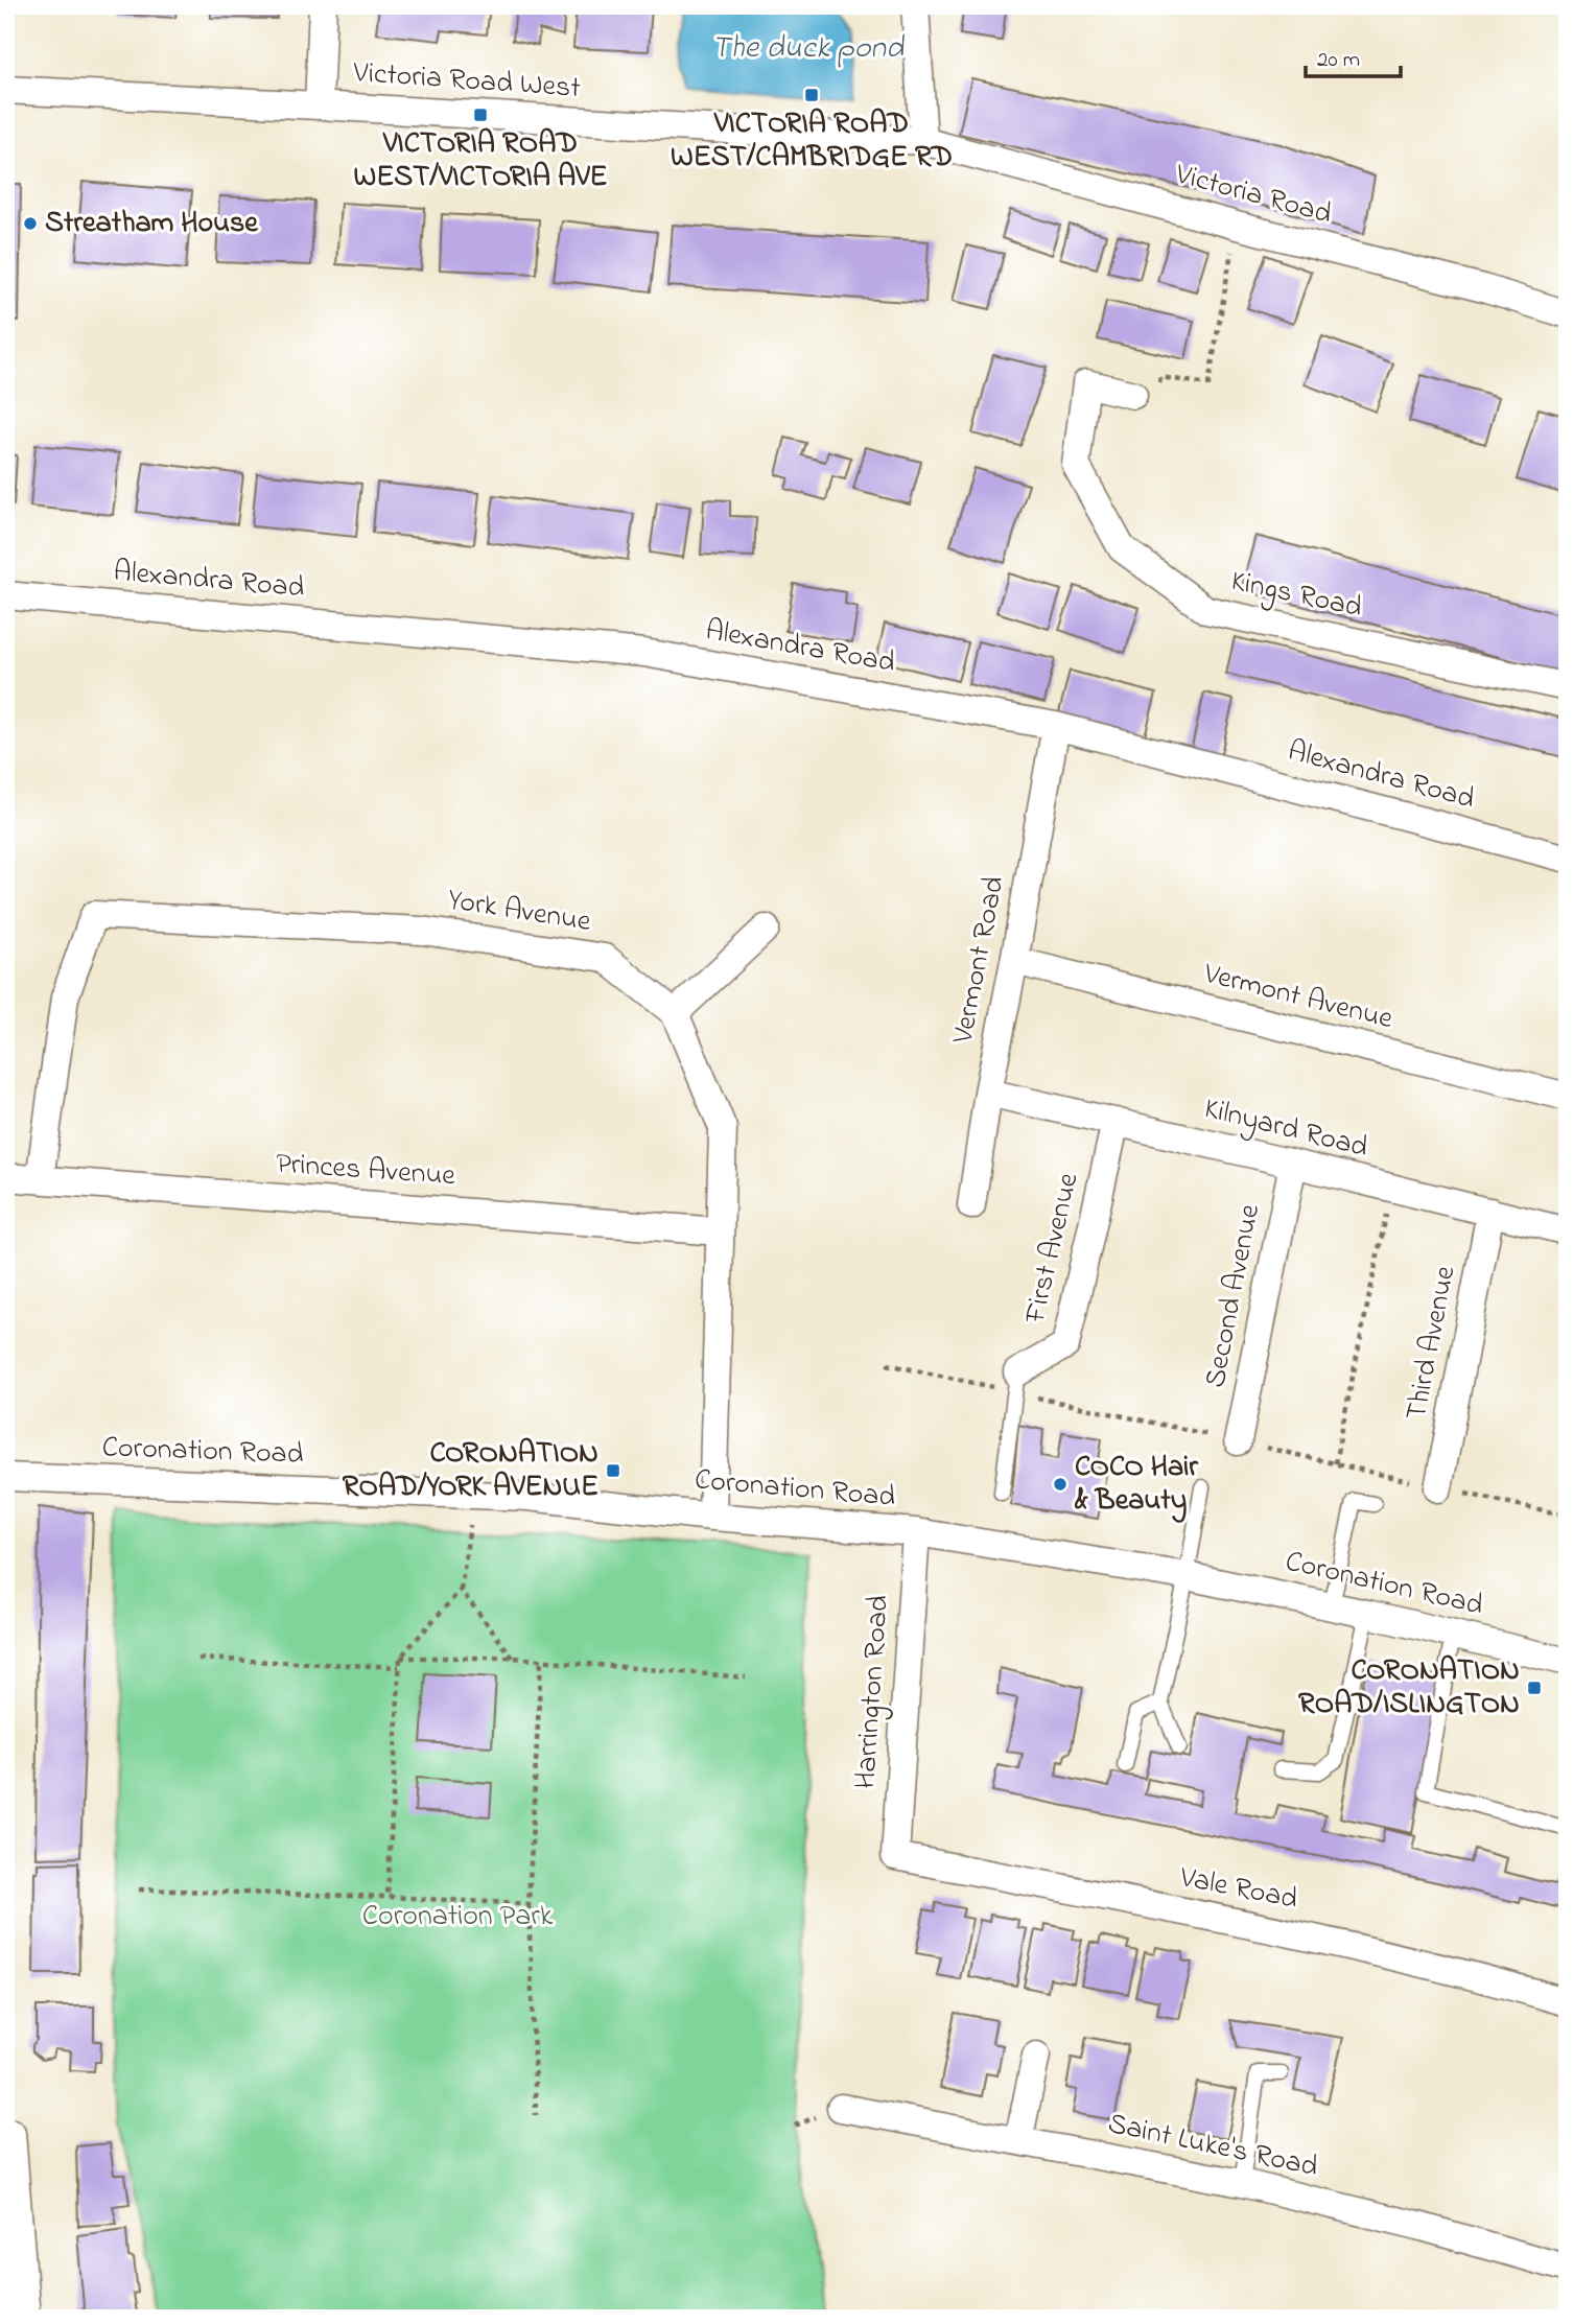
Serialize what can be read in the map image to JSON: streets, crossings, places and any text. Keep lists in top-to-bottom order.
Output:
{
  "streets": {
    "street": [
      "Victoria Road West",
      "Victoria Road",
      "Alexandra Road",
      "Kings Road",
      "York Avenue",
      "Vermont Road",
      "Vermont Avenue",
      "Kilnyard Road",
      "Princes Avenue",
      "First Avenue",
      "Second Avenue",
      "Third Avenue",
      "Coronation Road",
      "Harrington Road",
      "Vale Road",
      "Saint Luke's Road"
    ]
  },
  "crossings": [
    ["Victoria Road West", "Victoria Road"],
    ["Alexandra Road", "Vermont Road"],
    ["York Avenue", "Princes Avenue"],
    ["York Avenue", "Coronation Road"],
    ["Vermont Road", "Vermont Avenue"],
    ["Vermont Road", "Kilnyard Road"],
    ["Kilnyard Road", "First Avenue"],
    ["Kilnyard Road", "Second Avenue"],
    ["Kilnyard Road", "Third Avenue"],
    ["Coronation Road", "Harrington Road"],
    ["Harrington Road", "Vale Road"]
  ],
  "water": ["The duck pond"],
  "parks": ["Coronation Park"],
  "places": {
    "transit": [
      "VICTORIA ROAD WEST/CAMBRIDGE RD",
      "VICTORIA ROAD WEST/VICTORIA AVE",
      "CORONATION ROAD/YORK AVENUE",
      "CORONATION ROAD/ISLINGTON"
    ],
    "other": ["Streatham House", "COCO Hair & Beauty"]
  },
  "scale_bar": "20 m"
}
